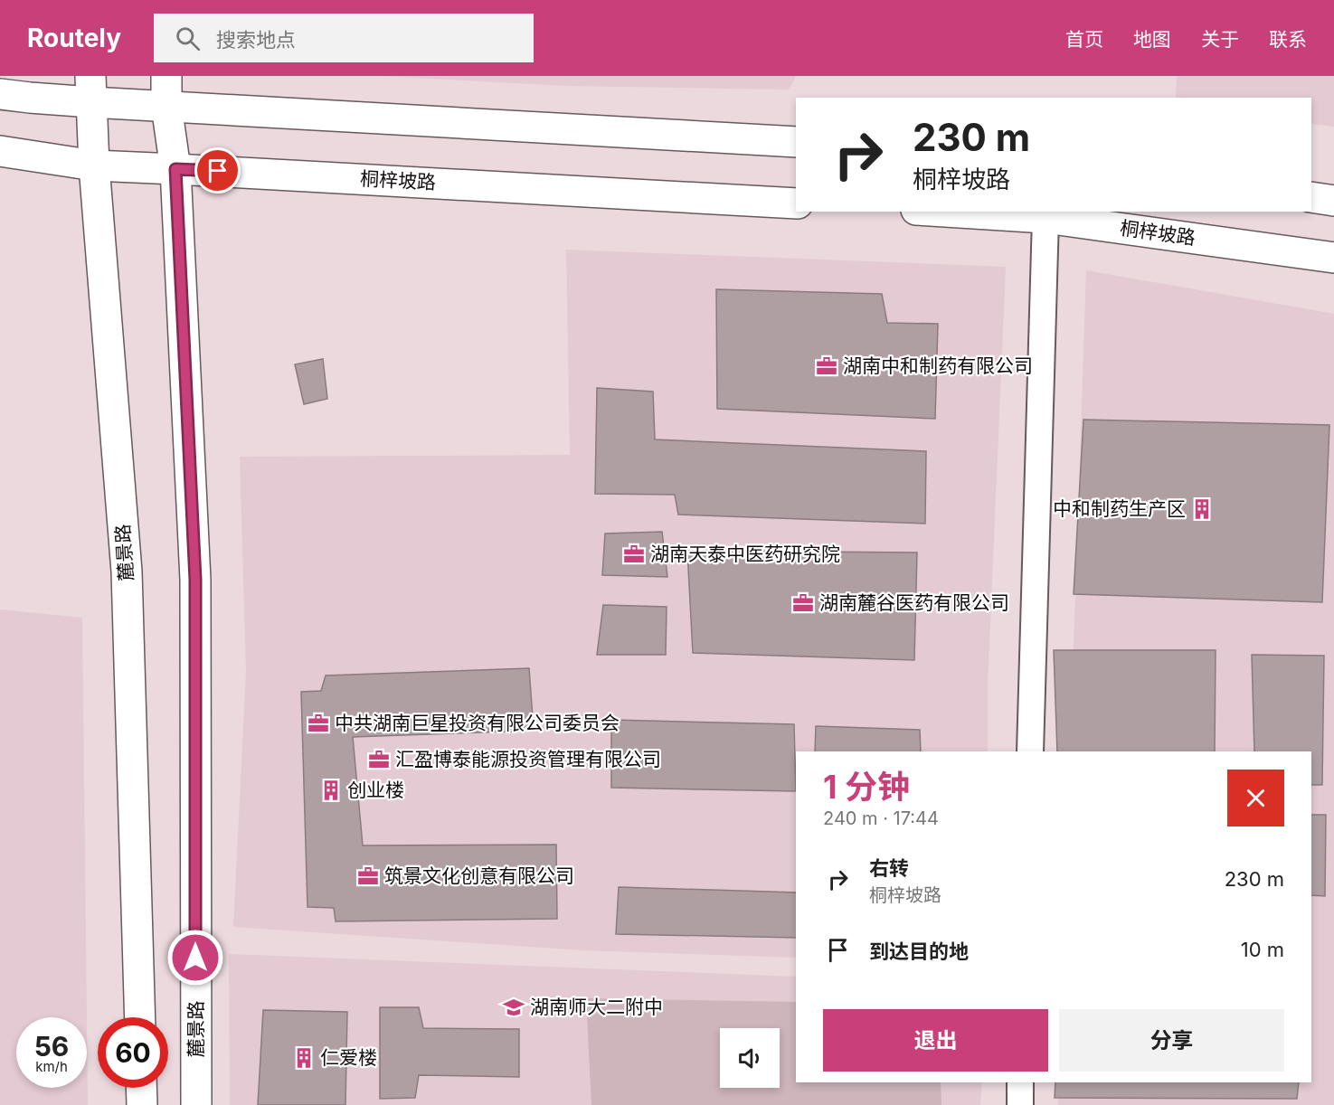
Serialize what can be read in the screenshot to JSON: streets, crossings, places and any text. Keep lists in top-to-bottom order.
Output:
{
  "streets": {
    "main road": ["桐梓坡路", "麓景路"]
  },
  "crossings": [
    ["桐梓坡路", "麓景路"]
  ],
  "places": {
    "office": [
      "湖南中和制药有限公司",
      "湖南天泰中医药研究院",
      "湖南麓谷医药有限公司",
      "中共湖南巨星投资有限公司委员会",
      "汇盈博泰能源投资管理有限公司",
      "筑景文化创意有限公司"
    ],
    "building": ["中和制药生产区", "创业楼", "仁爱楼"],
    "school or university": ["湖南师大二附中"]
  },
  "page": {
    "header": "Routely",
    "search": "搜索地点",
    "nav": [
      "首页",
      "地图",
      "关于",
      "联系"
    ],
    "turn": ["230 m", "桐梓坡路"],
    "heading": ["1 分钟", "240 m · 17:44"],
    "list": [
      {
        "name": "右转",
        "note": "桐梓坡路",
        "value": "230 m"
      },
      {
        "name": "到达目的地",
        "value": "10 m"
      }
    ],
    "buttons": ["退出", "分享"],
    "speed": "56 km/h",
    "limit": "60"
  }
}
